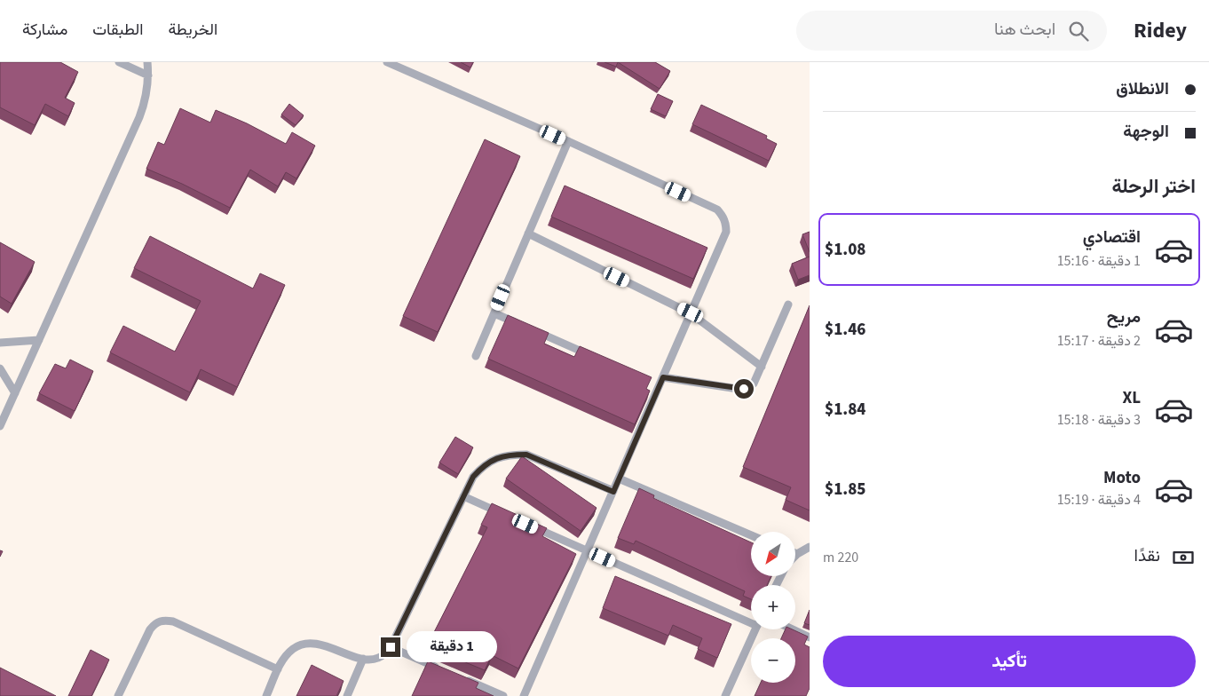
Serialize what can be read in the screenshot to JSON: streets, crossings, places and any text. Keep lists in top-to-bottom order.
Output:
{
  "north": "bottom left",
  "page": {
    "header": "Ridey",
    "search": "ابحث هنا",
    "nav": ["الخريطة", "الطبقات", "مشاركة"],
    "banner": ["الانطلاق", "الوجهة"],
    "heading": "اختر الرحلة",
    "list": [
      {
        "name": "اقتصادي",
        "note": "1 دقيقة · 15:16",
        "value": "$1.08"
      },
      {
        "name": "مريح",
        "note": "2 دقيقة · 15:17",
        "value": "$1.46"
      },
      {
        "name": "XL",
        "note": "3 دقيقة · 15:18",
        "value": "$1.84"
      },
      {
        "name": "Moto",
        "note": "4 دقيقة · 15:19",
        "value": "$1.85"
      }
    ],
    "map_buttons": ["+", "−"],
    "pay": ["نقدًا", "220 m"],
    "buttons": "تأكيد",
    "bubble": "1 دقيقة"
  }
}
